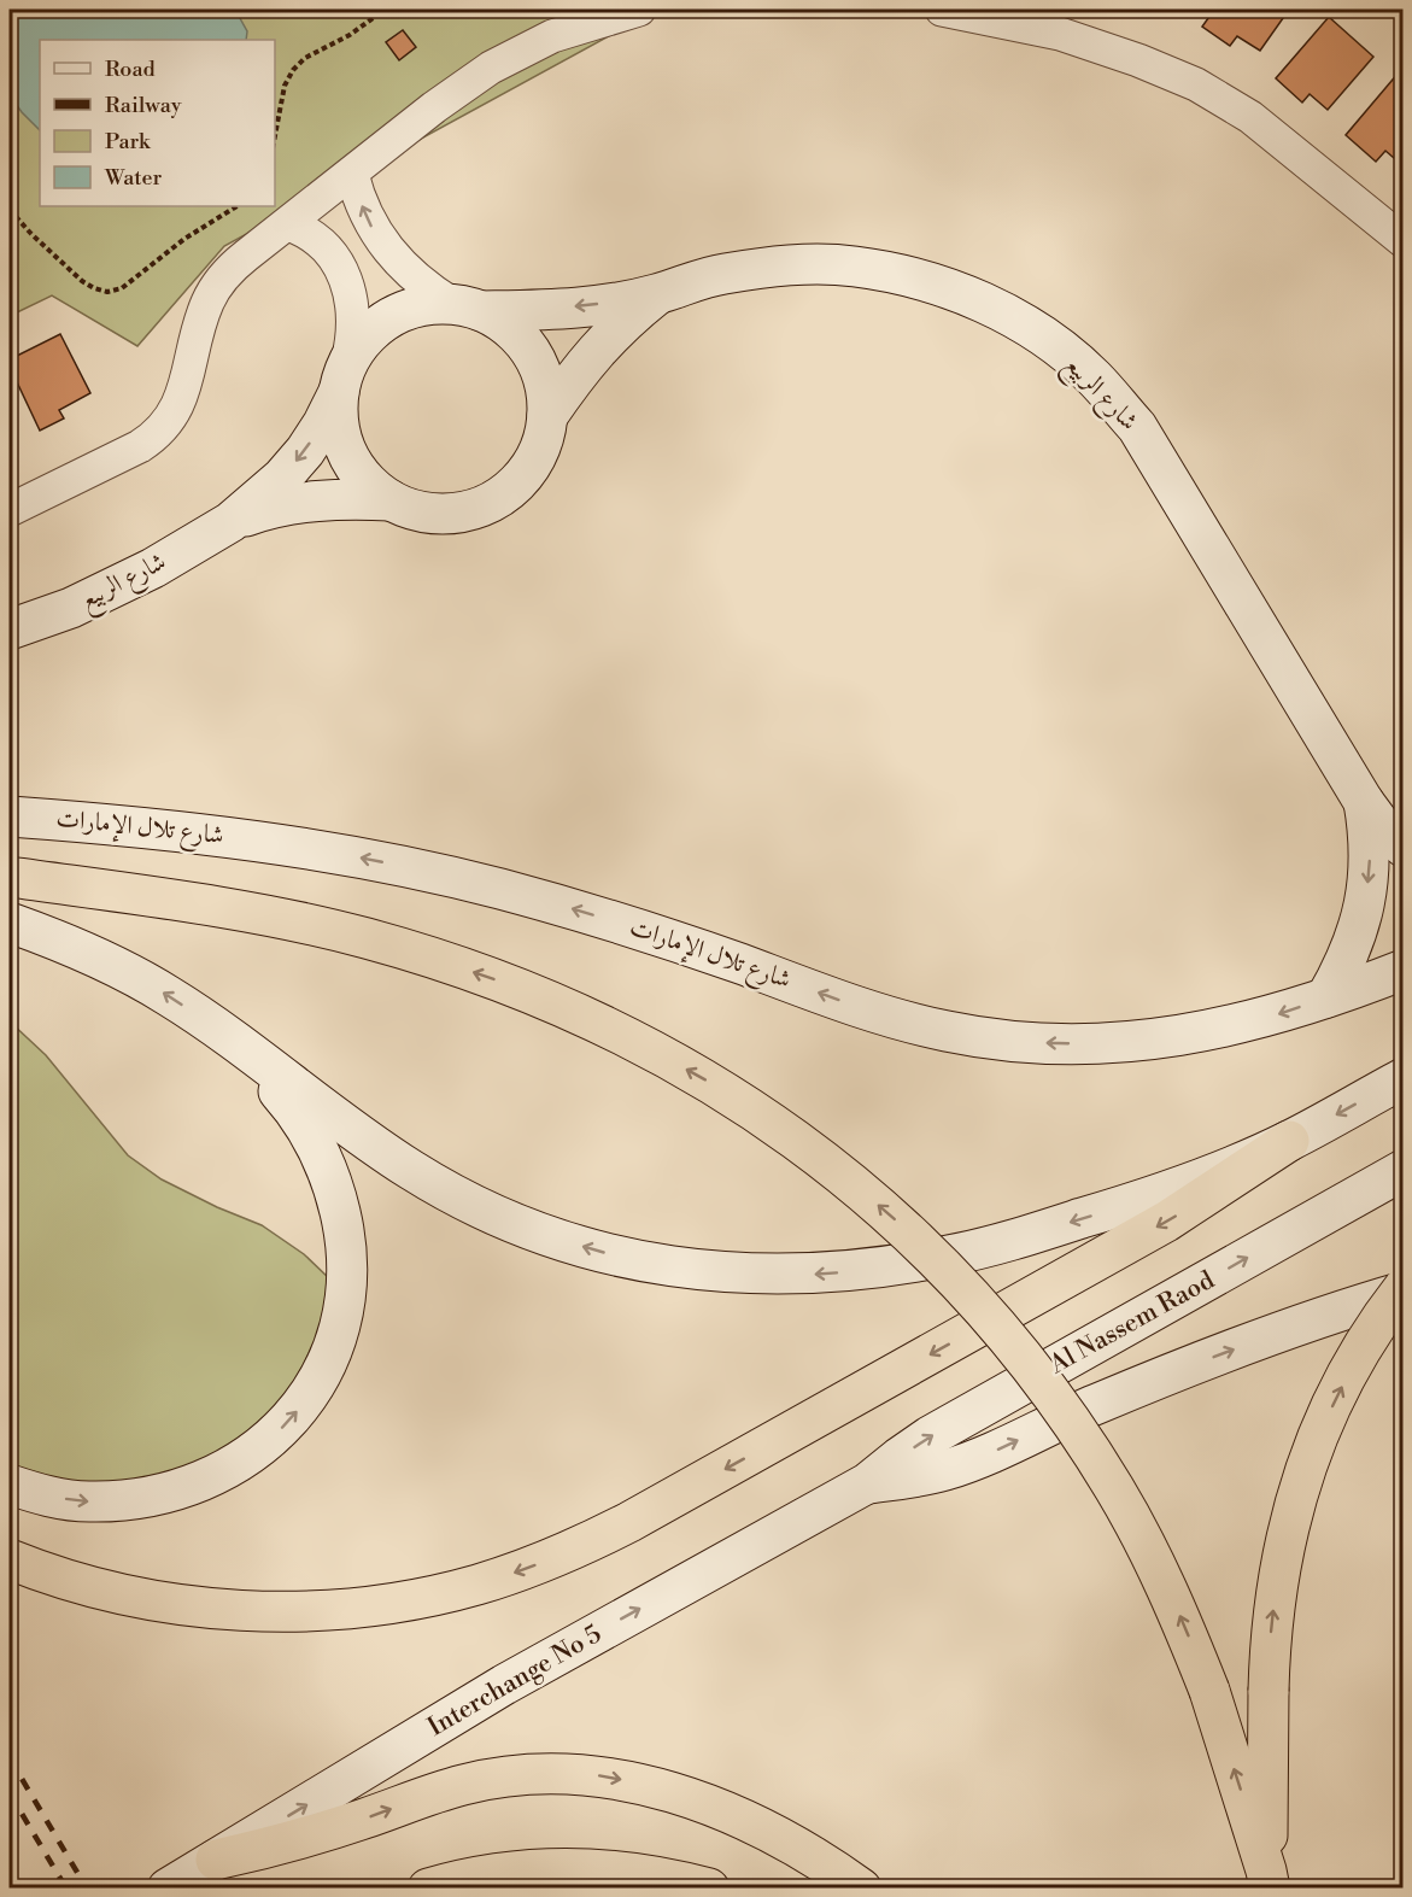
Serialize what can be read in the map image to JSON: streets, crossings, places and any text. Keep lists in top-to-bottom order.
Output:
{
  "streets": {
    "main road": [
      "شارع الربيع",
      "شارع تلال الإمارات",
      "Al Nassem Raod",
      "Interchange No 5"
    ]
  },
  "crossings": [
    ["شارع الربيع", "شارع تلال الإمارات"],
    ["Al Nassem Raod", "Interchange No 5"]
  ],
  "one_way": ["Interchange No 5"],
  "legend": [
    "Road",
    "Railway",
    "Park",
    "Water"
  ]
}
